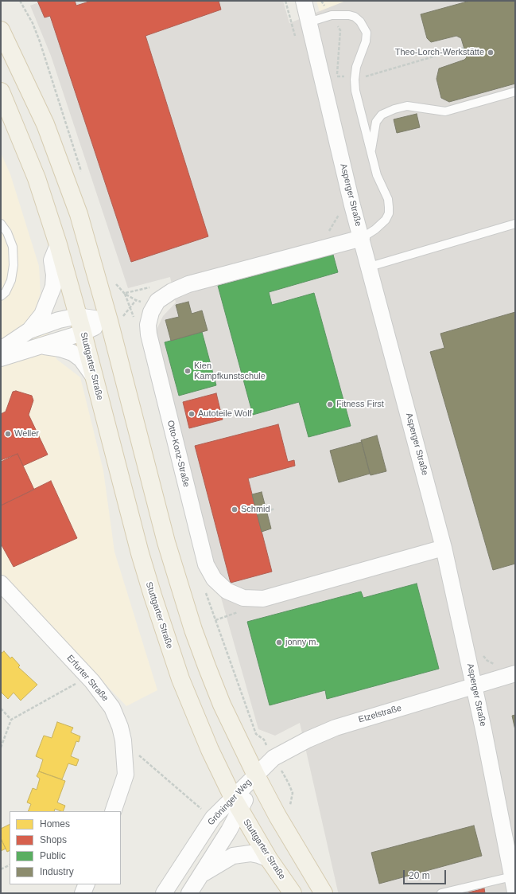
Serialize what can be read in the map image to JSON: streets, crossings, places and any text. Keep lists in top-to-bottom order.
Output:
{
  "streets": {
    "main road": ["Stuttgarter Straße"],
    "street": [
      "Asperger Straße",
      "Otto-Konz-Straße",
      "Erfurter Straße",
      "Etzelstraße",
      "Gröninger Weg"
    ]
  },
  "crossings": [
    ["Asperger Straße", "Otto-Konz-Straße"],
    ["Asperger Straße", "Etzelstraße"],
    ["Stuttgarter Straße", "Gröninger Weg"],
    ["Etzelstraße", "Gröninger Weg"]
  ],
  "places": [
    "Theo-Lorch-Werkstätte",
    "Kien Kampfkunstschule",
    "Fitness First",
    "Autoteile Wolf",
    "Weller",
    "Schmid",
    "jonny m."
  ],
  "legend": [
    "Homes",
    "Shops",
    "Public",
    "Industry"
  ],
  "scale_bar": "20 m"
}
